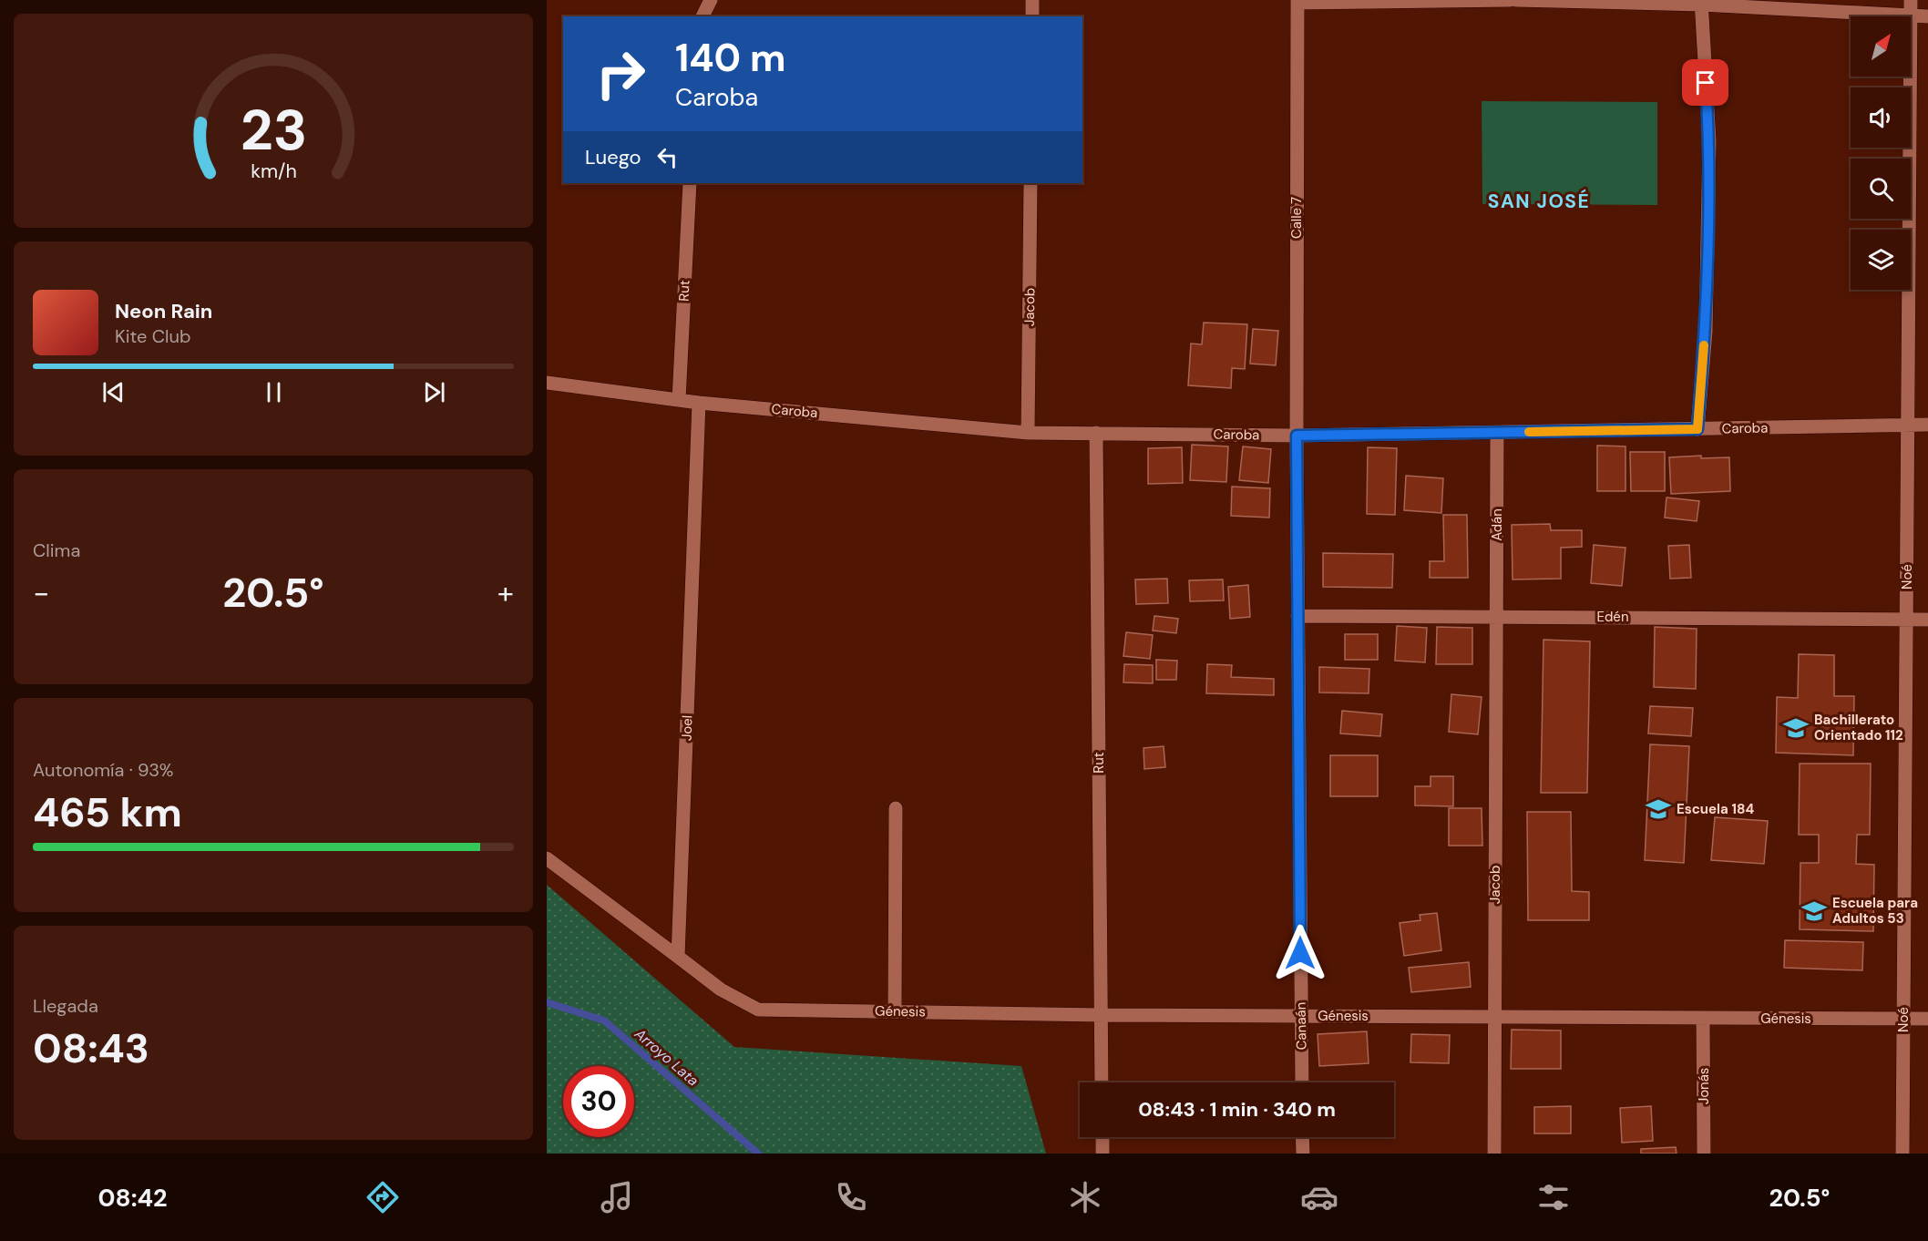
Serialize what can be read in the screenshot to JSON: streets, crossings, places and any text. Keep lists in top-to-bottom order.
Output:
{
  "streets": {
    "street": [
      "Calle 7",
      "Rut",
      "Jacob",
      "Caroba",
      "Adán",
      "Noé",
      "Edén",
      "Joel",
      "Génesis",
      "Canaán",
      "Jonás"
    ]
  },
  "crossings": [
    ["Calle 7", "Caroba"],
    ["Calle 7", "Canaán"],
    ["Rut", "Caroba"],
    ["Rut", "Génesis"],
    ["Jacob", "Caroba"],
    ["Jacob", "Adán"],
    ["Jacob", "Edén"],
    ["Jacob", "Génesis"],
    ["Caroba", "Adán"],
    ["Caroba", "Noé"],
    ["Caroba", "Joel"],
    ["Caroba", "Canaán"],
    ["Adán", "Edén"],
    ["Noé", "Edén"],
    ["Noé", "Génesis"],
    ["Edén", "Canaán"],
    ["Joel", "Génesis"],
    ["Génesis", "Canaán"],
    ["Génesis", "Jonás"]
  ],
  "districts": ["SAN JOSÉ"],
  "water": ["Arroyo Lata"],
  "places": {
    "school or university": ["Bachillerato Orientado 112", "Escuela 184", "Escuela para Adultos 53"]
  },
  "north": "top right",
  "page": {
    "turn": ["140 m", "Caroba"],
    "then": "Luego",
    "song": ["Neon Rain", "Kite Club"],
    "tile": [
      "Clima",
      ["Autonomía · 93%", "465 km"],
      ["Llegada", "08:43"]
    ],
    "heat": ["−", "20.5°", "+"],
    "limit": "30",
    "trip": "08:43 · 1 min · 340 m",
    "tabs": ["08:42", "20.5°"],
    "gauge": ["23", "km/h"]
  }
}
